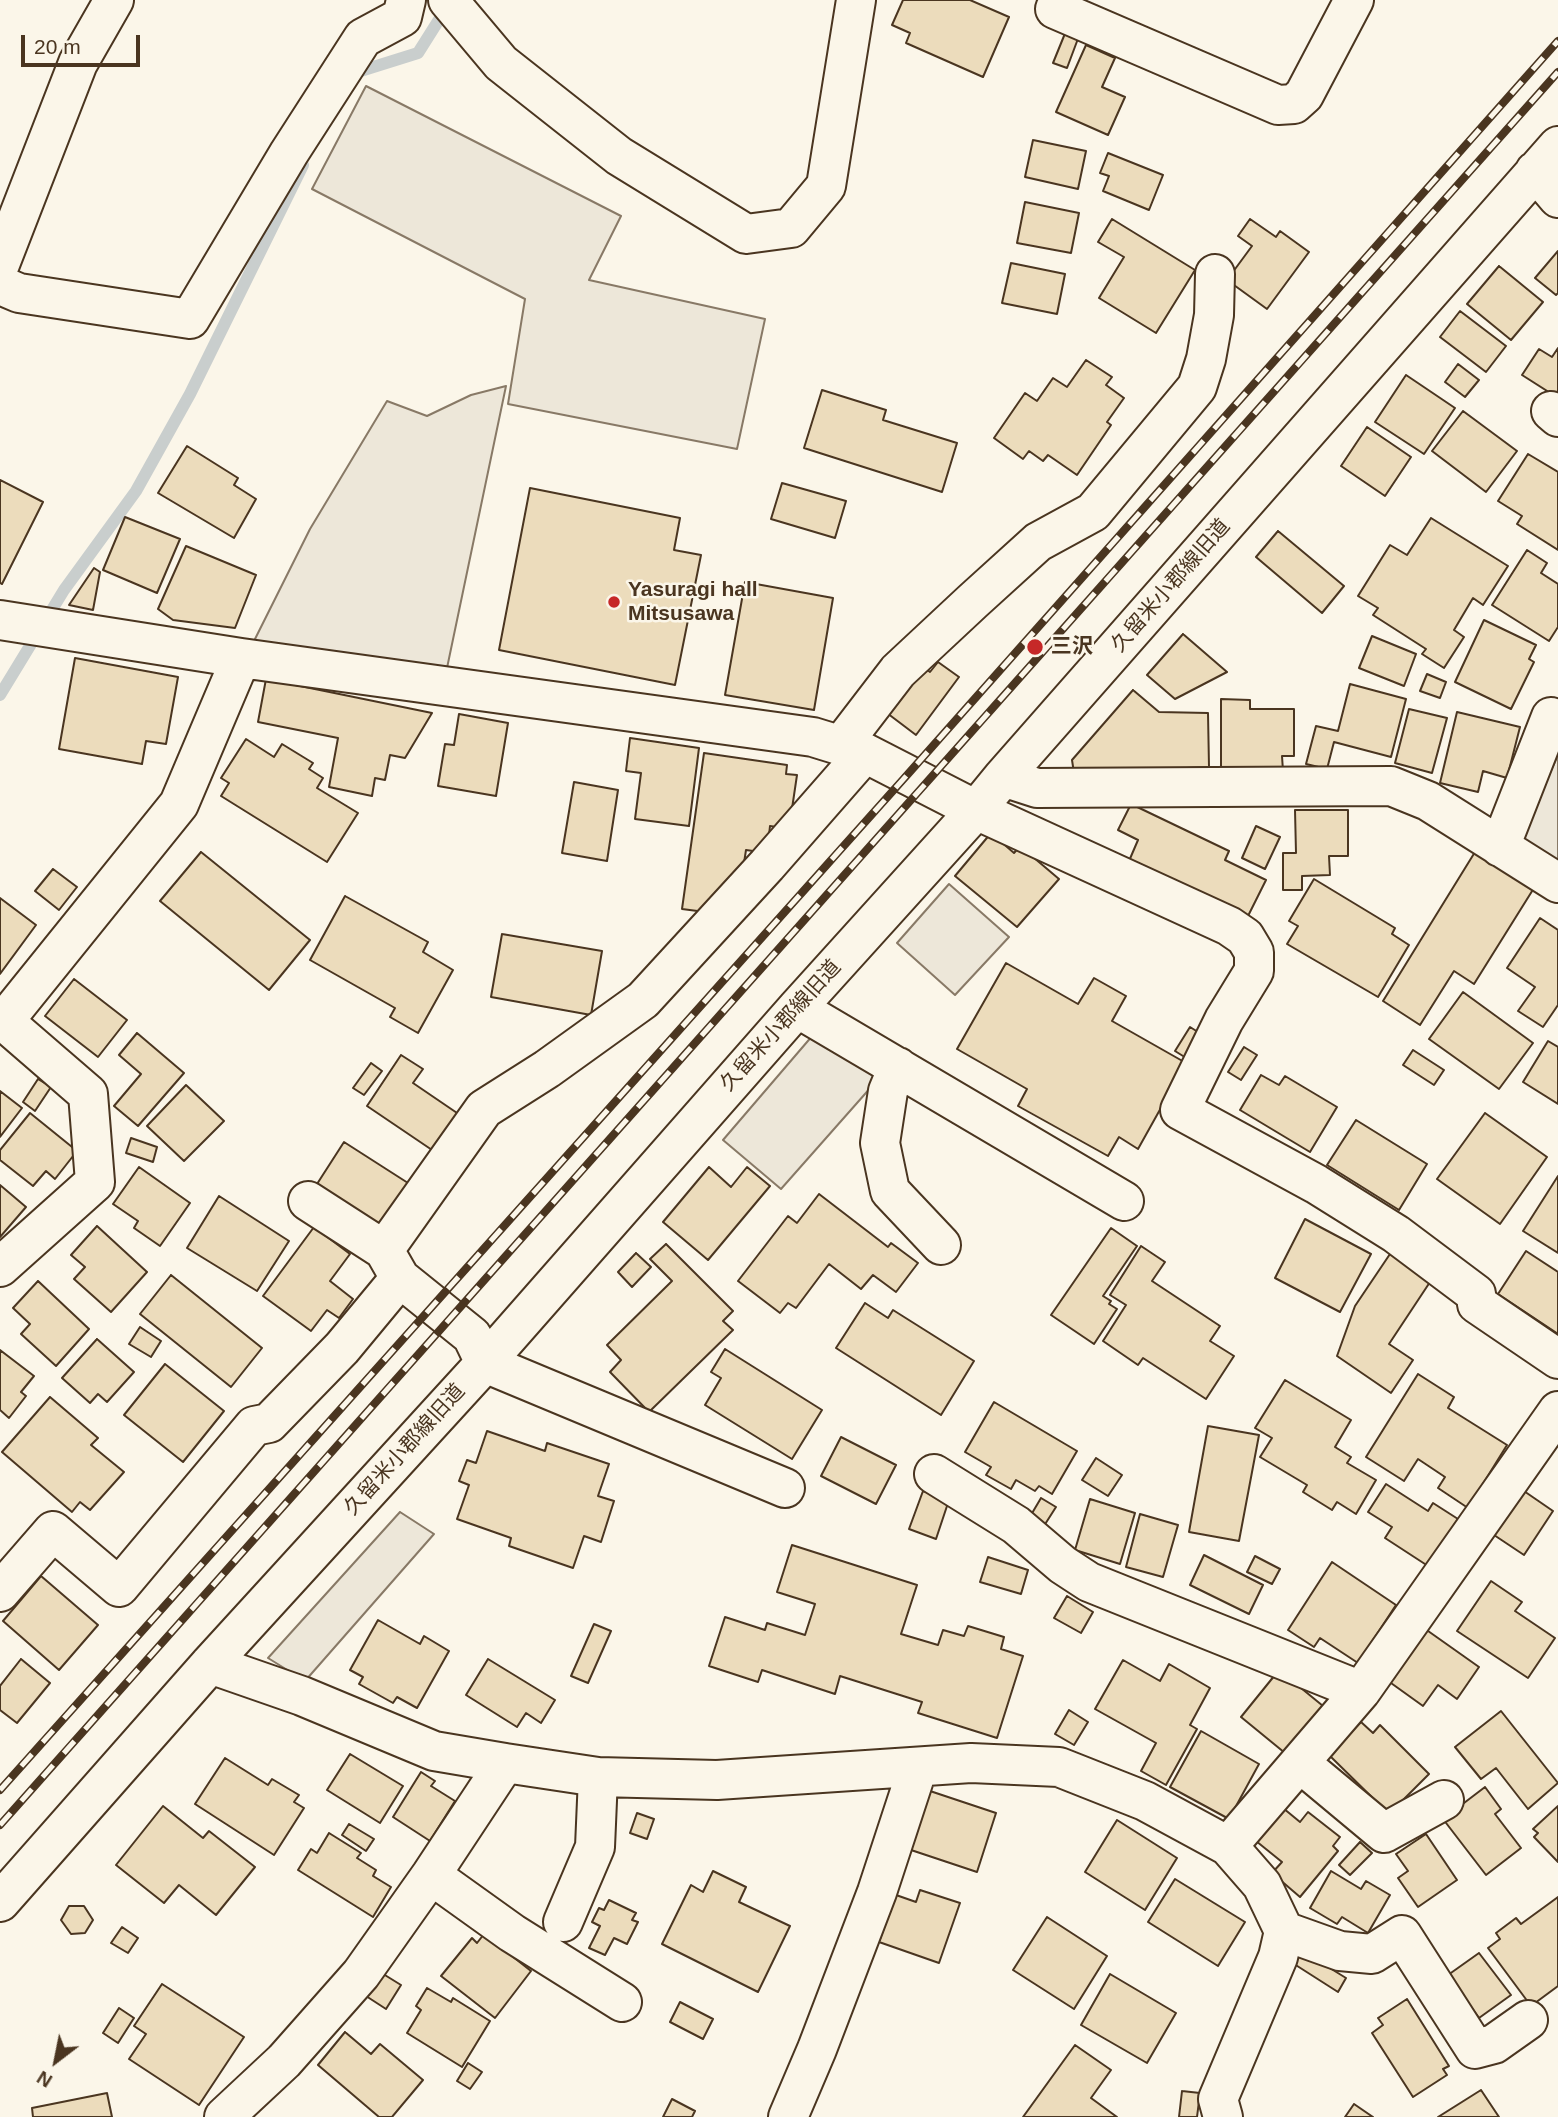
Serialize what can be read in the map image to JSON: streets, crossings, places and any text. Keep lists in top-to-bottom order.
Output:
{
  "streets": {
    "street": ["久留米小郡線旧道"]
  },
  "places": ["Yasuragi hall Mitsusawa", "三沢"],
  "scale_bar": "20 m",
  "north": "bottom left"
}
